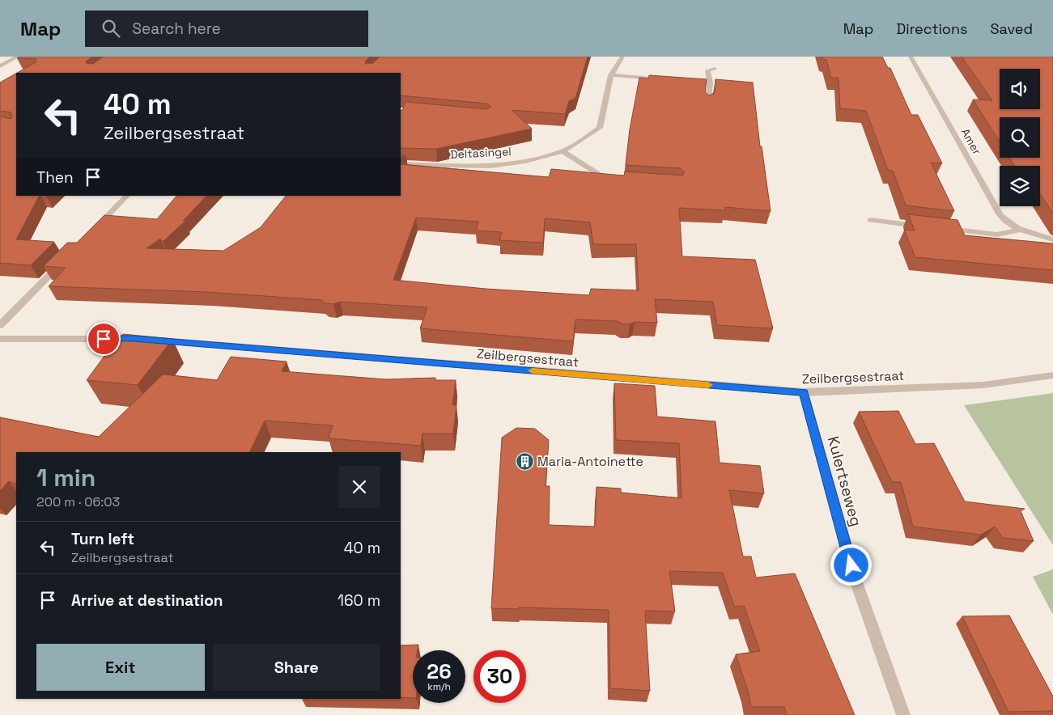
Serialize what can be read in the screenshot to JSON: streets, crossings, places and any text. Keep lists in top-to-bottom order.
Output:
{
  "streets": {
    "street": [
      "Amer",
      "Deltasingel",
      "Zeilbergsestraat",
      "Kulertseweg"
    ]
  },
  "crossings": [
    ["Zeilbergsestraat", "Kulertseweg"]
  ],
  "places": {
    "building": ["Maria-Antoinette"]
  },
  "page": {
    "header": "Map",
    "search": "Search here",
    "nav": ["Map", "Directions", "Saved"],
    "turn": ["40 m", "Zeilbergsestraat"],
    "then": "Then",
    "heading": ["1 min", "200 m · 06:03"],
    "list": [
      {
        "name": "Turn left",
        "note": "Zeilbergsestraat",
        "value": "40 m"
      },
      {
        "name": "Arrive at destination",
        "value": "160 m"
      }
    ],
    "buttons": ["Exit", "Share"],
    "speed": "26 km/h",
    "limit": "30"
  }
}
